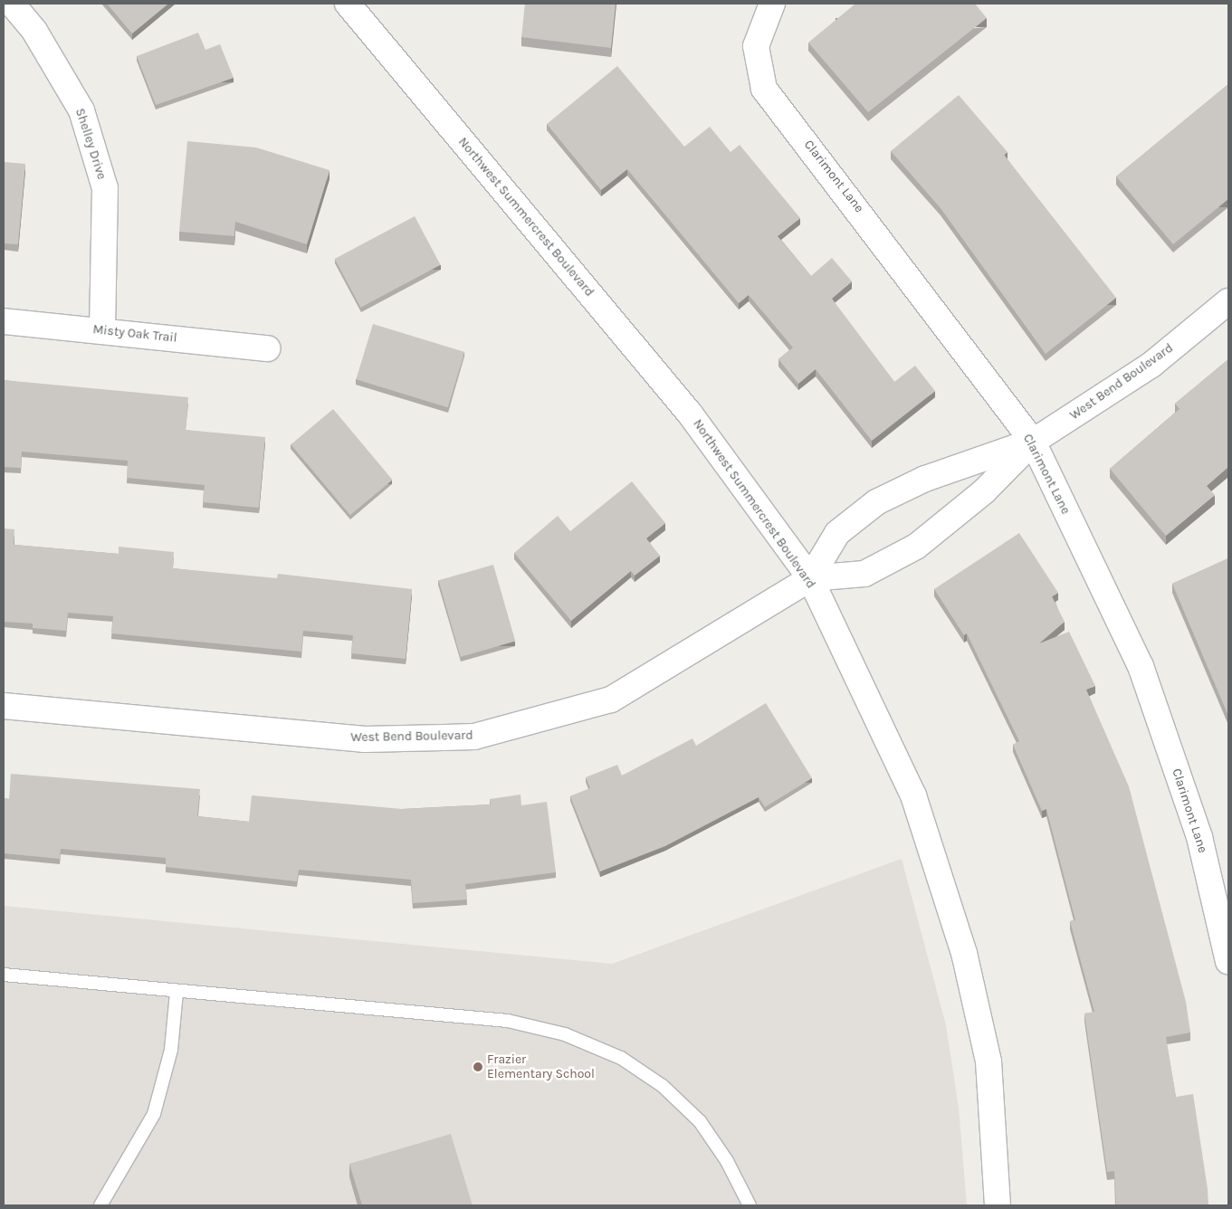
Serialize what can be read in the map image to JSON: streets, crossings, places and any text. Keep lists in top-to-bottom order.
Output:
{
  "streets": {
    "street": [
      "Shelley Drive",
      "Clarimont Lane",
      "Northwest Summercrest Boulevard",
      "Misty Oak Trail",
      "West Bend Boulevard"
    ]
  },
  "crossings": [
    ["Shelley Drive", "Misty Oak Trail"],
    ["Clarimont Lane", "West Bend Boulevard"],
    ["Northwest Summercrest Boulevard", "West Bend Boulevard"]
  ],
  "places": ["Frazier Elementary School"]
}
